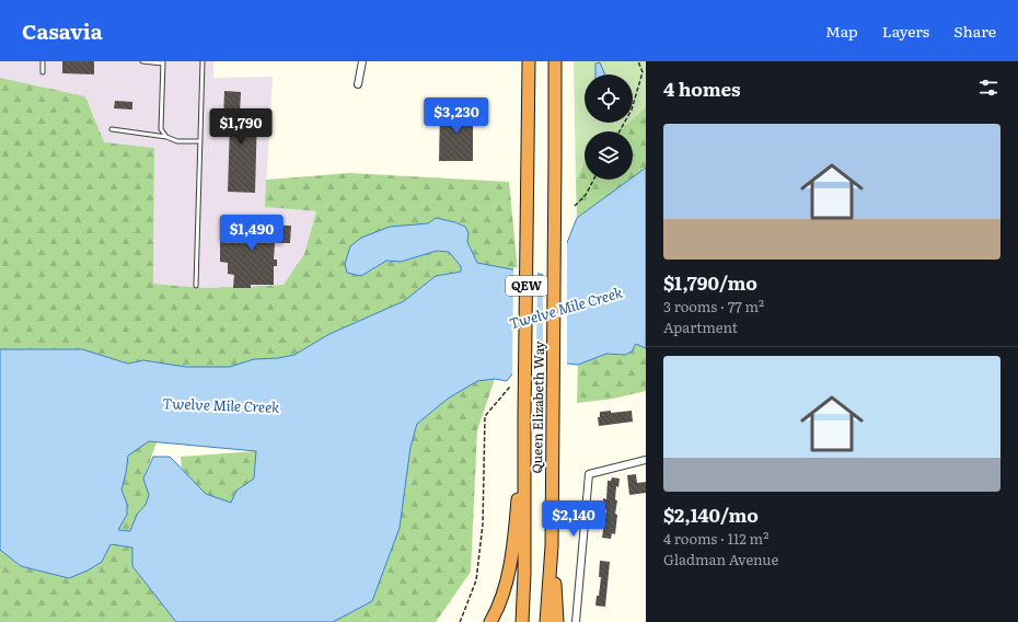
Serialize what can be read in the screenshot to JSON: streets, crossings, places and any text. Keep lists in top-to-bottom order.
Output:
{
  "streets": {
    "highway": ["QEW", "Queen Elizabeth Way"]
  },
  "water": ["Twelve Mile Creek"],
  "page": {
    "header": "Casavia",
    "nav": ["Map", "Layers", "Share"],
    "heading": "4 homes",
    "price": [
      "$3,230",
      "$1,790",
      "$1,490",
      "$2,140"
    ],
    "list": [
      {
        "name": "$1,790/mo",
        "note": "3 rooms · 77 m² · Apartment"
      },
      {
        "name": "$2,140/mo",
        "note": "4 rooms · 112 m² · Gladman Avenue"
      }
    ]
  }
}
